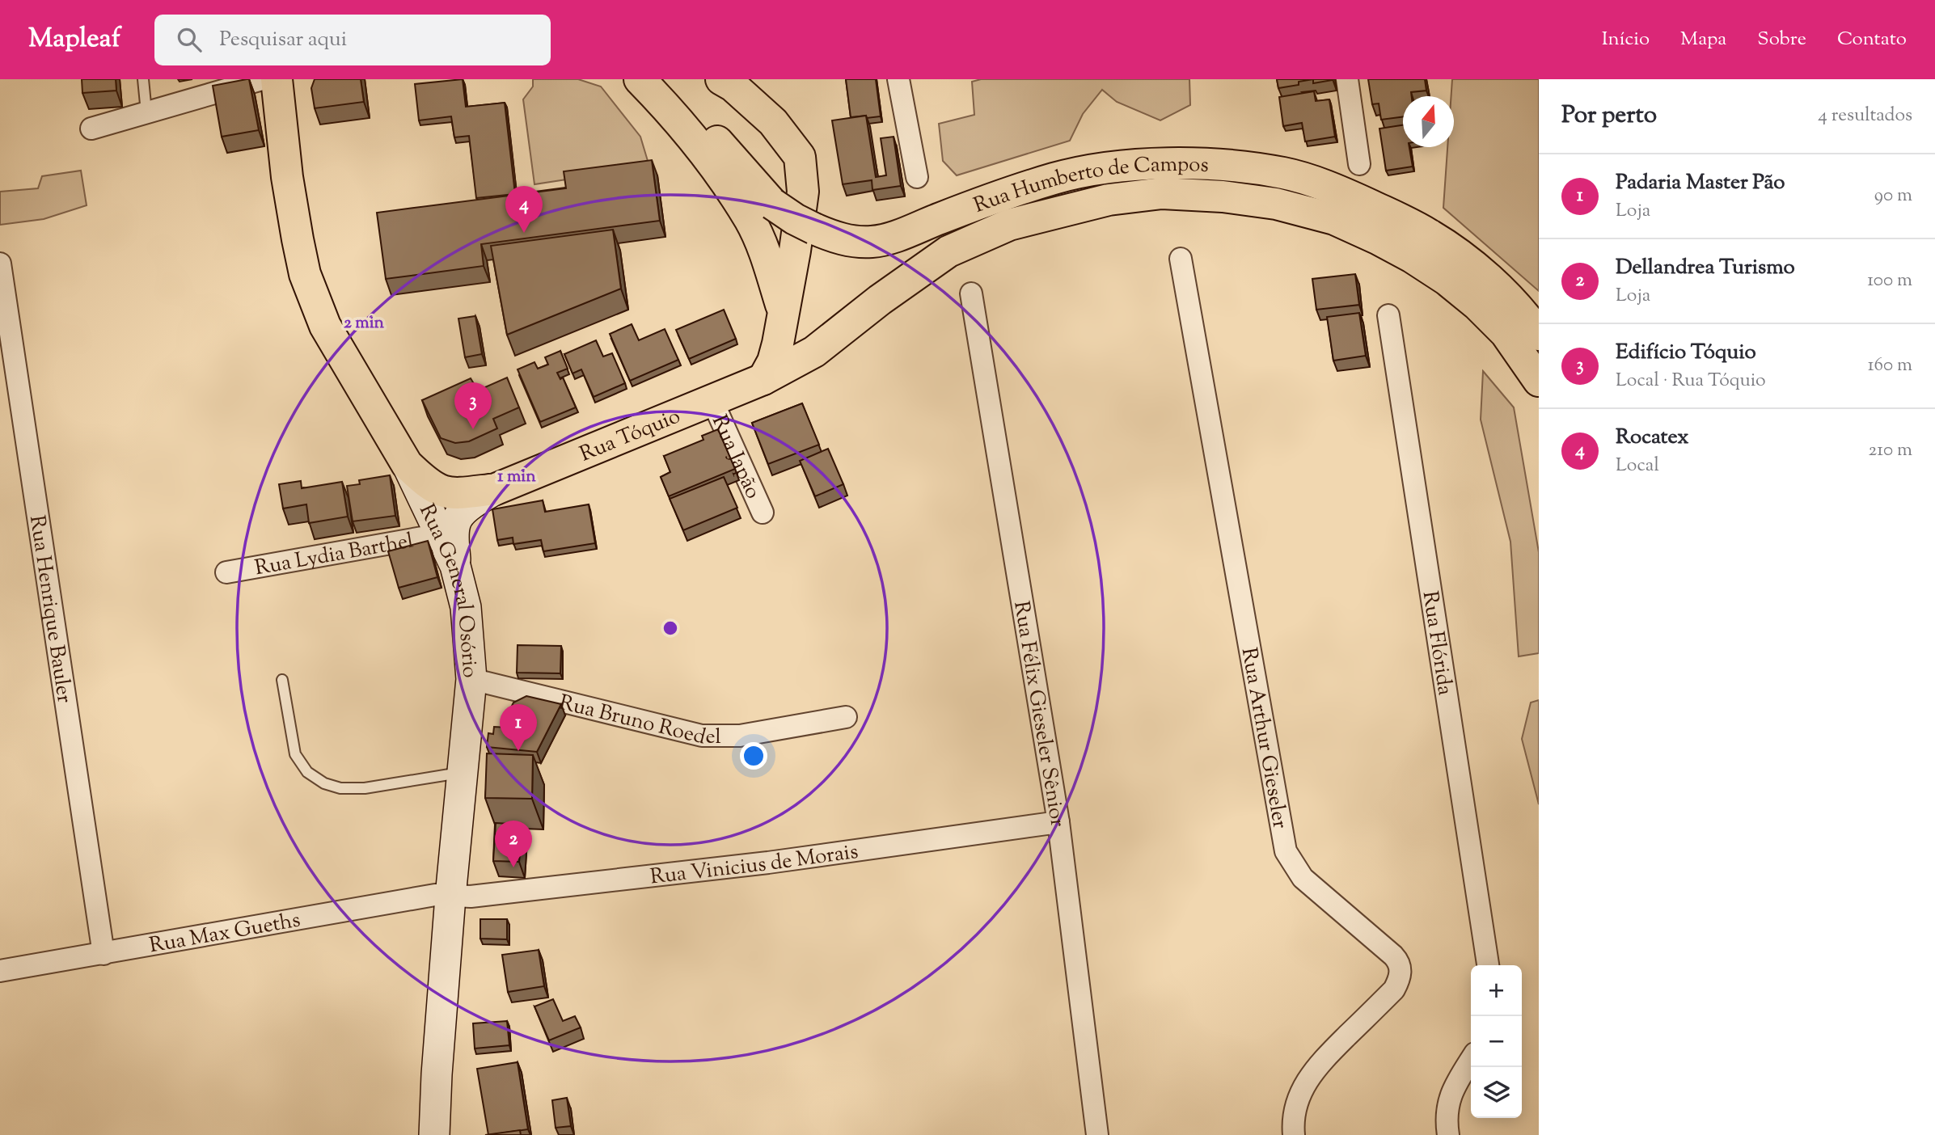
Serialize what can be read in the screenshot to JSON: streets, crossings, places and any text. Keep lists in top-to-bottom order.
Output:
{
  "streets": {
    "main road": ["Rua Humberto de Campos", "Rua Tóquio", "Rua General Osório"],
    "street": [
      "Rua Japão",
      "Rua Lydia Barthel",
      "Rua Henrique Bauler",
      "Rua Flórida",
      "Rua Félix Gieseler Sênior",
      "Rua Bruno Roedel",
      "Rua Arthur Gieseler",
      "Rua Vinicius de Morais",
      "Rua Max Gueths"
    ]
  },
  "crossings": [
    ["Rua Humberto de Campos", "Rua Tóquio"],
    ["Rua Tóquio", "Rua Japão"],
    ["Rua Tóquio", "Rua General Osório"],
    ["Rua Lydia Barthel", "Rua General Osório"],
    ["Rua General Osório", "Rua Bruno Roedel"],
    ["Rua General Osório", "Rua Vinicius de Morais"],
    ["Rua General Osório", "Rua Max Gueths"],
    ["Rua Henrique Bauler", "Rua Max Gueths"],
    ["Rua Félix Gieseler Sênior", "Rua Vinicius de Morais"],
    ["Rua Vinicius de Morais", "Rua Max Gueths"]
  ],
  "north": "top",
  "page": {
    "header": "Mapleaf",
    "search": "Pesquisar aqui",
    "nav": [
      "Início",
      "Mapa",
      "Sobre",
      "Contato"
    ],
    "heading": ["Por perto", "4 resultados"],
    "list": [
      {
        "mark": "1",
        "name": "Padaria Master Pão",
        "note": "Loja",
        "value": "90 m"
      },
      {
        "mark": "2",
        "name": "Dellandrea Turismo",
        "note": "Loja",
        "value": "100 m"
      },
      {
        "mark": "3",
        "name": "Edifício Tóquio",
        "note": "Local · Rua Tóquio",
        "value": "160 m"
      },
      {
        "mark": "4",
        "name": "Rocatex",
        "note": "Local",
        "value": "210 m"
      }
    ],
    "pins": [
      "4",
      "3",
      "1",
      "2"
    ],
    "map_buttons": ["+", "−"]
  },
  "rings": ["2 min", "1 min"]
}
